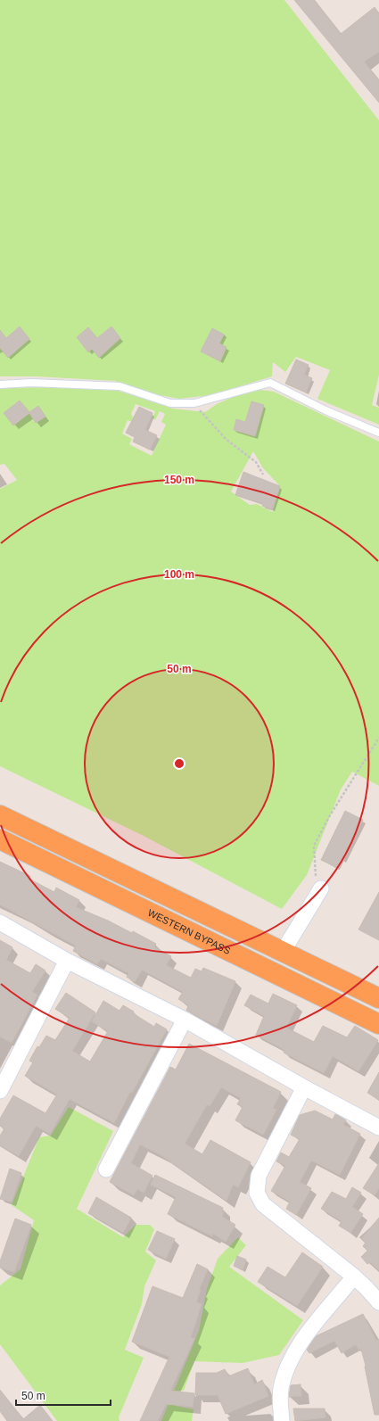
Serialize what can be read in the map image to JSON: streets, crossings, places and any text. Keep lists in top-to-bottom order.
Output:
{
  "streets": {
    "highway": ["WESTERN BYPASS"]
  },
  "scale_bar": "50 m",
  "rings": ["150 m", "100 m", "50 m"]
}
